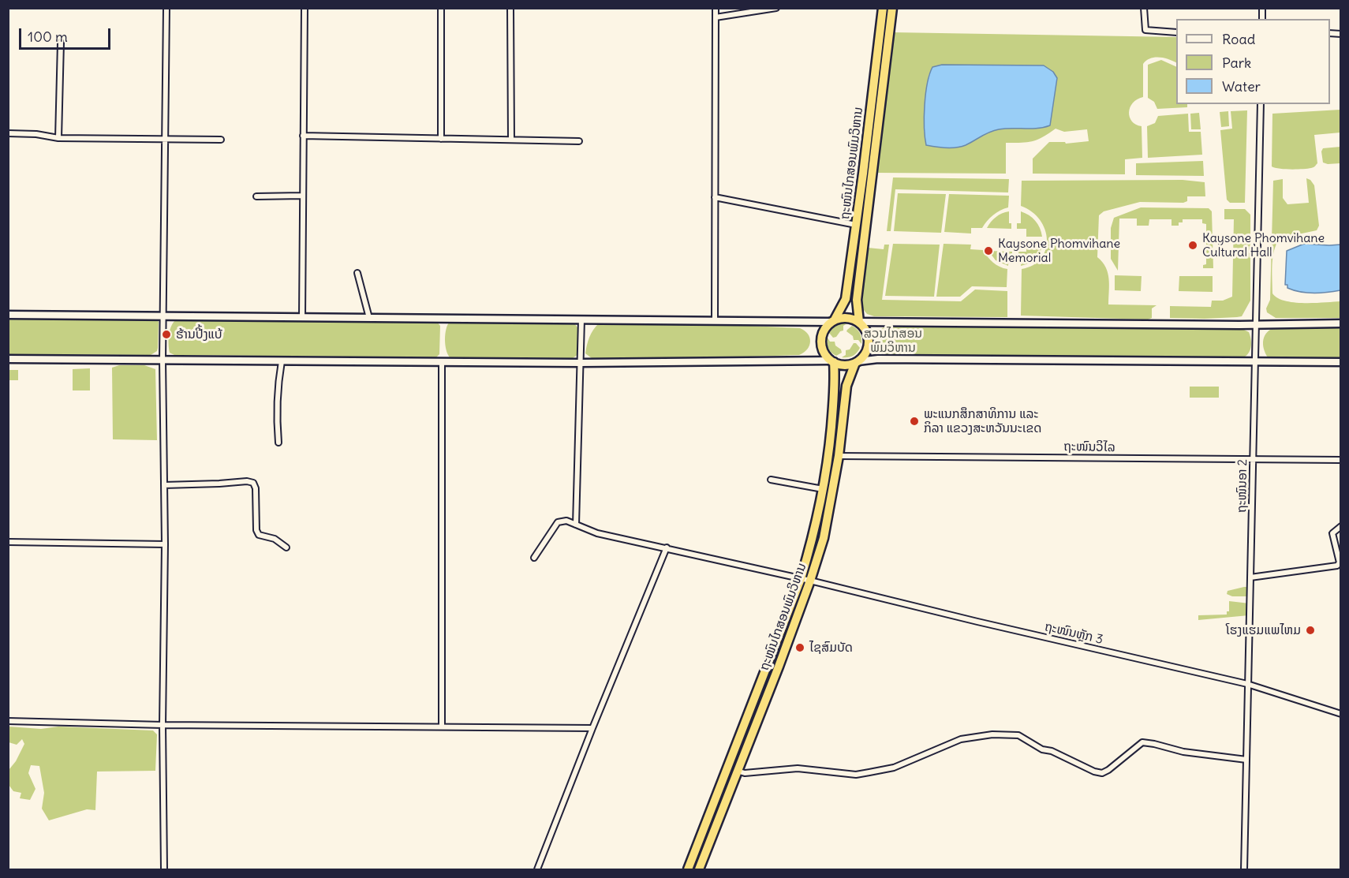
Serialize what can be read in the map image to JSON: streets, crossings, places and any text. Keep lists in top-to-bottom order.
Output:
{
  "streets": {
    "highway": ["ຖະໜົນໄກສອນພົມວິຫານ"],
    "street": ["ຖະໜົນວິໄລ", "ຖະໜົນອາ 2", "ຖະໜົນຫຼັກ 3"]
  },
  "crossings": [
    ["ຖະໜົນໄກສອນພົມວິຫານ", "ຖະໜົນວິໄລ"],
    ["ຖະໜົນໄກສອນພົມວິຫານ", "ຖະໜົນຫຼັກ 3"],
    ["ຖະໜົນວິໄລ", "ຖະໜົນອາ 2"],
    ["ຖະໜົນອາ 2", "ຖະໜົນຫຼັກ 3"]
  ],
  "parks": ["ສວນໄກສອນ ພົມວິຫານ"],
  "places": [
    "Kaysone Phomvihane Cultural Hall",
    "Kaysone Phomvihane Memorial",
    "ຮ້ານປີ້ງແບ້",
    "ພະແນກສຶກສາທິການ ແລະ ກິລາ ແຂວງສະຫວັນນະເຂດ",
    "ໂຮງແຮມແພໄຫມ",
    "ໄຊສົມບັດ"
  ],
  "legend": ["Road", "Park", "Water"],
  "scale_bar": "100 m"
}
